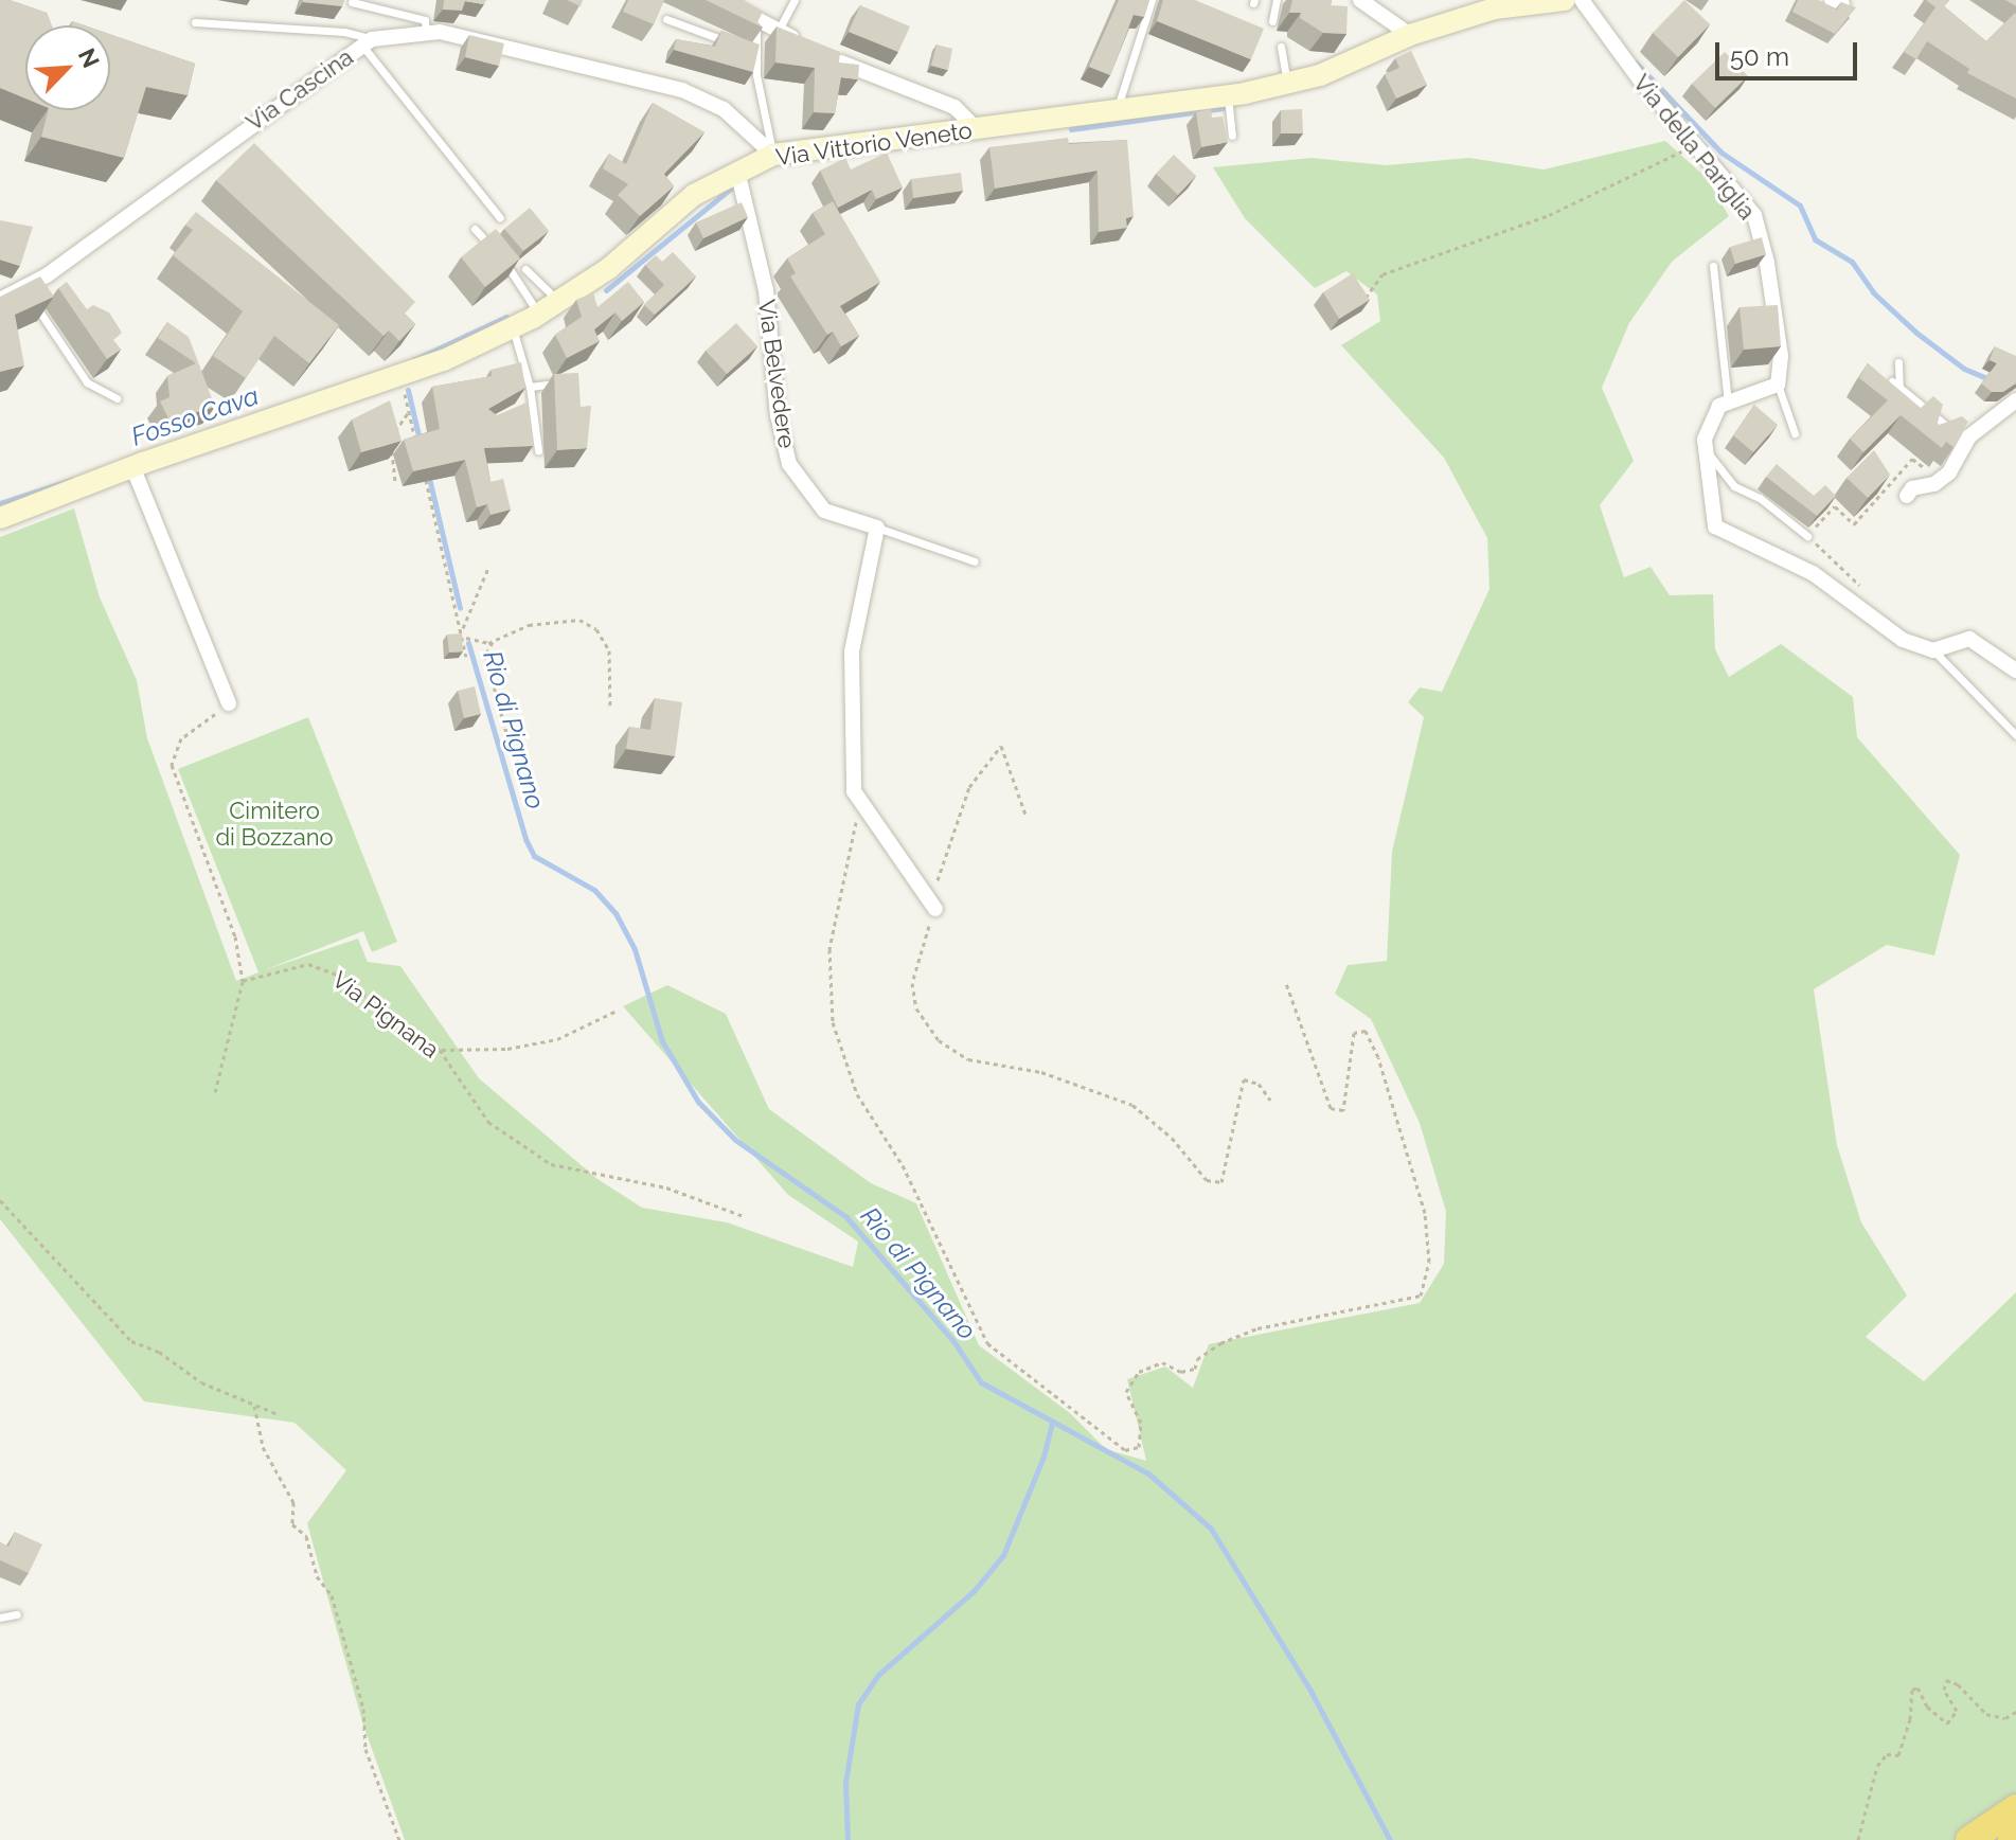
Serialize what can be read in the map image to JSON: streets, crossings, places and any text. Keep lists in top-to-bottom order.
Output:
{
  "streets": {
    "street": [
      "Via Cascina",
      "Via Vittorio Veneto",
      "Via della Pariglia",
      "Via Belvedere"
    ],
    "path": ["Via Pignana"]
  },
  "crossings": [
    ["Via Cascina", "Via Vittorio Veneto"],
    ["Via Vittorio Veneto", "Via Belvedere"]
  ],
  "water": ["Fosso Cava", "Rio di Pignano"],
  "parks": ["Cimitero di Bozzano"],
  "scale_bar": "50 m",
  "north": "top right"
}
